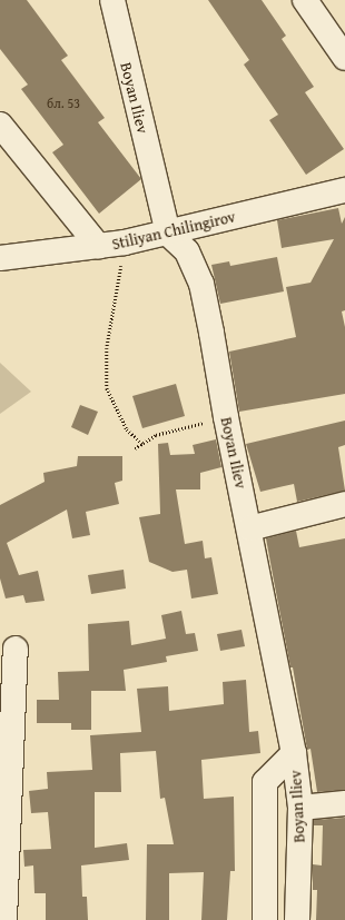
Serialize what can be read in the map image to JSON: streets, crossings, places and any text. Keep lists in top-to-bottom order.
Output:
{
  "streets": {
    "street": ["Boyan Iliev", "Stiliyan Chilingirov"]
  },
  "crossings": [
    ["Boyan Iliev", "Stiliyan Chilingirov"]
  ],
  "house_numbers": ["бл. 53"]
}
